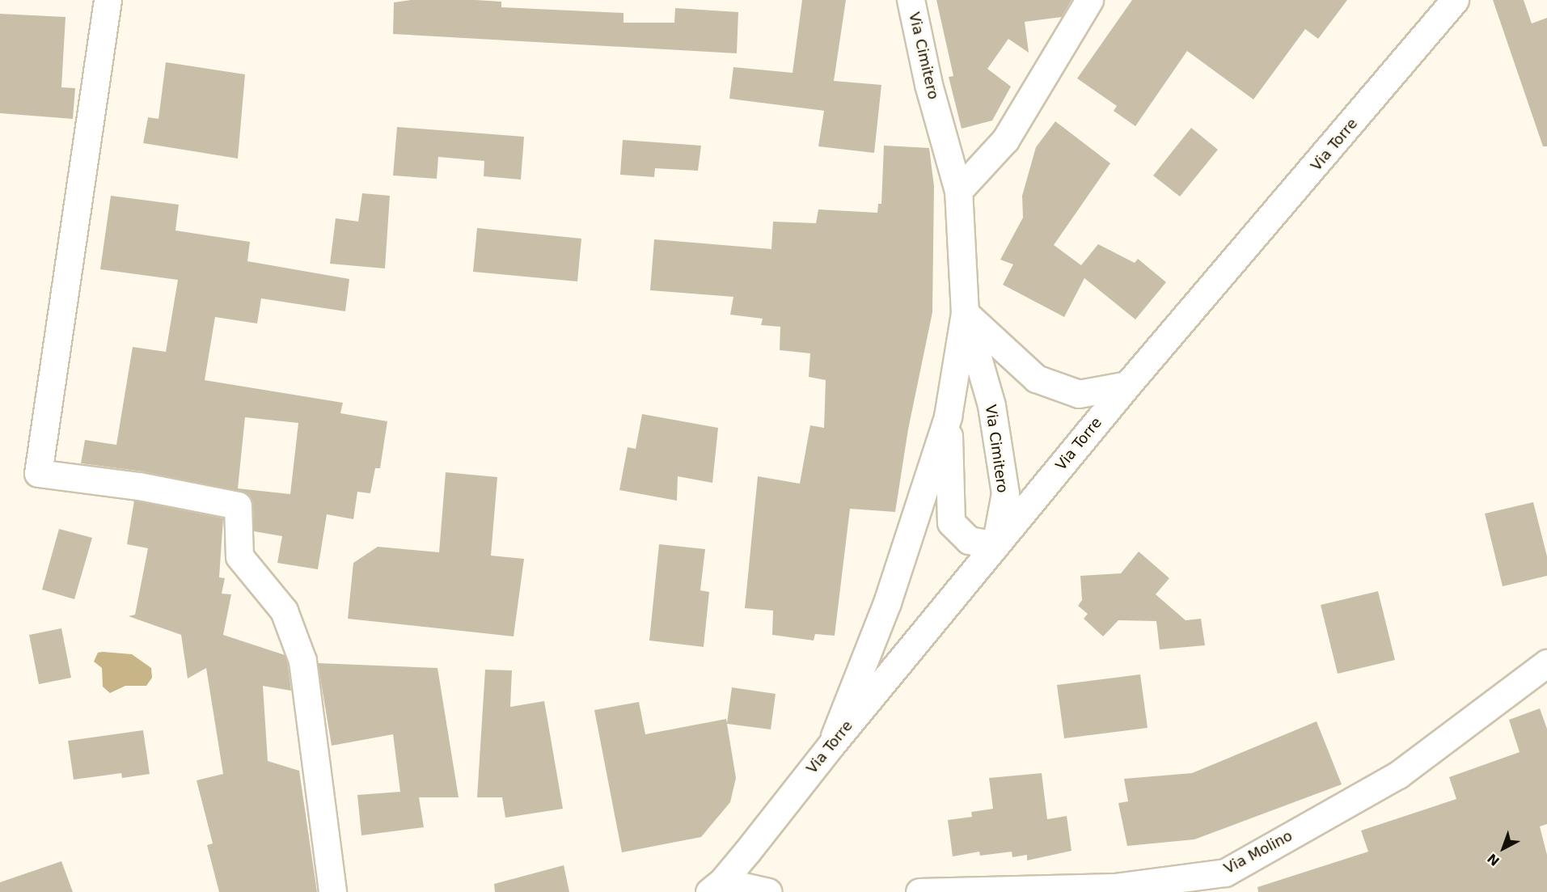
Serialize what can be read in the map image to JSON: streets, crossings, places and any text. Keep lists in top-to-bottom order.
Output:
{
  "streets": {
    "street": ["Via Cimitero", "Via Torre", "Via Molino"]
  },
  "crossings": [
    ["Via Cimitero", "Via Torre"]
  ],
  "north": "bottom left"
}
